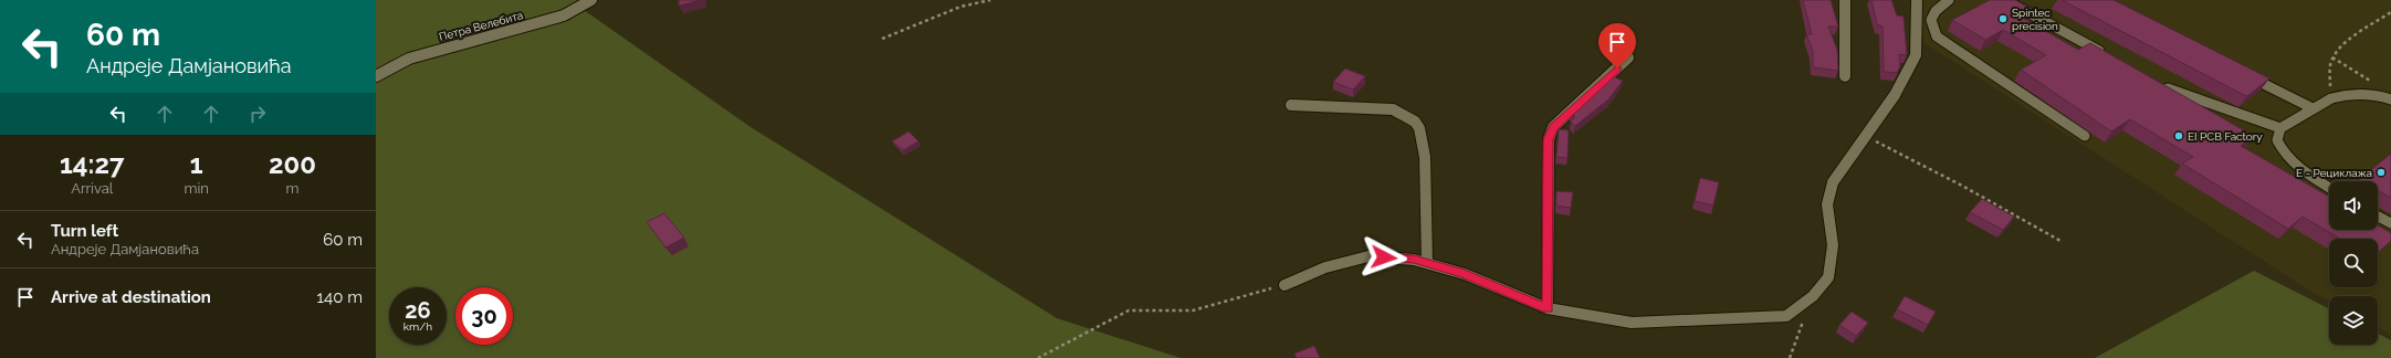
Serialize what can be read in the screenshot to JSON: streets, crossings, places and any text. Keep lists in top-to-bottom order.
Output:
{
  "streets": {
    "street": ["Петра Велебита"]
  },
  "places": ["Spintec precision", "EI PCB Factory", "Е - Рециклажа"],
  "page": {
    "turn": ["60 m", "Андреје Дамјановића"],
    "eta": [
      "14:27",
      "Arrival",
      "1",
      "min",
      "200",
      "m"
    ],
    "list": [
      {
        "name": "Turn left",
        "note": "Андреје Дамјановића",
        "value": "60 m"
      },
      {
        "name": "Arrive at destination",
        "value": "140 m"
      }
    ],
    "speed": "26 km/h",
    "limit": "30"
  }
}
